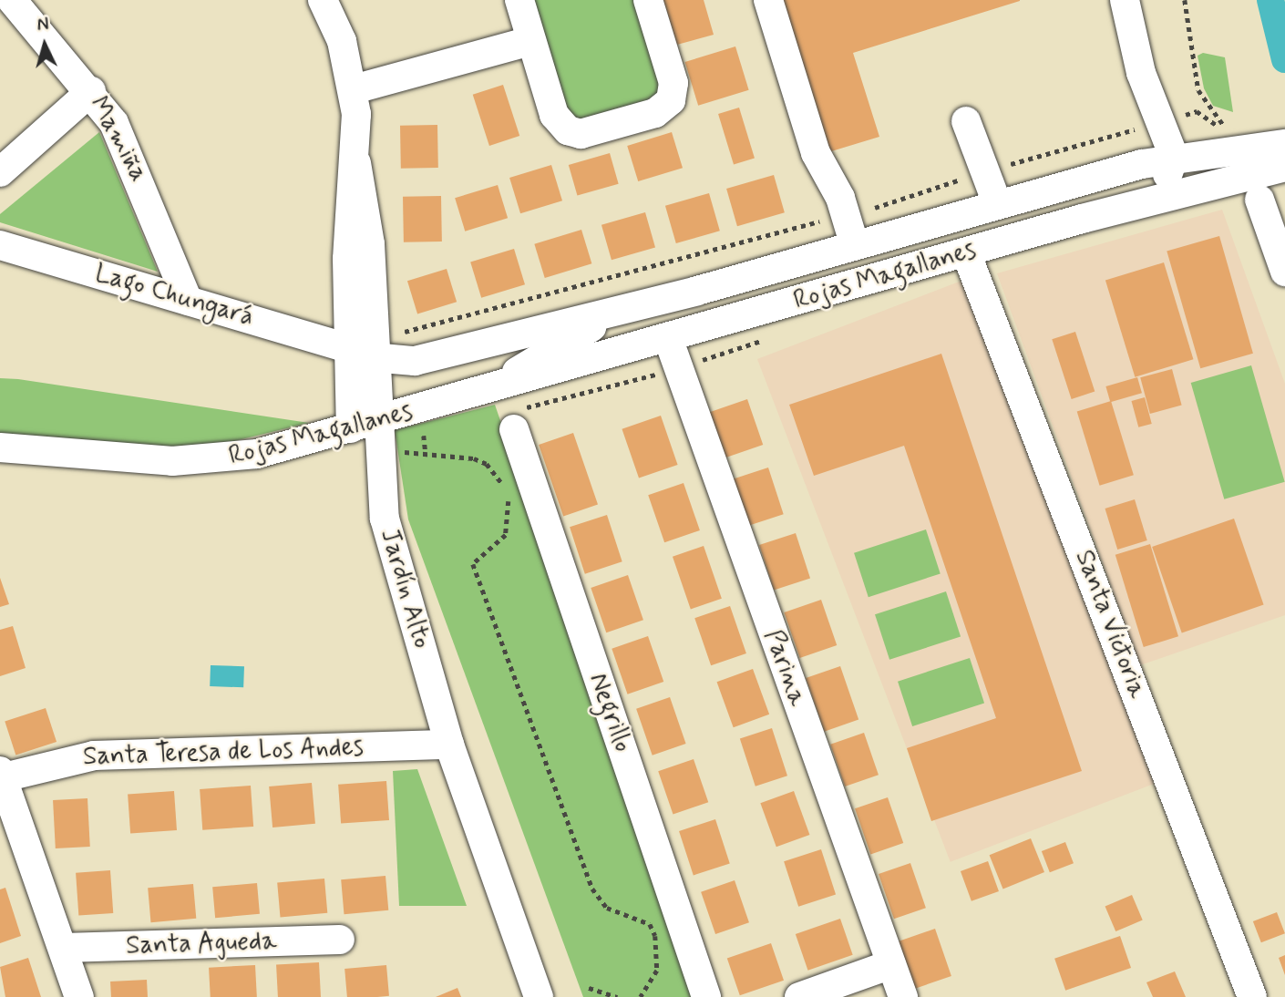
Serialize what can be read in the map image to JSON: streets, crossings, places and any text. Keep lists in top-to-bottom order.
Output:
{
  "streets": {
    "street": [
      "Mamiña",
      "Rojas Magallanes",
      "Lago Chungará",
      "Jardín Alto",
      "Santa Victoria",
      "Parina",
      "Negrillo",
      "Santa Teresa de Los Andes",
      "Santa Agueda"
    ]
  },
  "crossings": [
    ["Mamiña", "Lago Chungará"],
    ["Rojas Magallanes", "Lago Chungará"],
    ["Rojas Magallanes", "Jardín Alto"],
    ["Rojas Magallanes", "Santa Victoria"],
    ["Rojas Magallanes", "Parina"],
    ["Lago Chungará", "Jardín Alto"],
    ["Jardín Alto", "Santa Teresa de Los Andes"]
  ],
  "north": "top"
}
